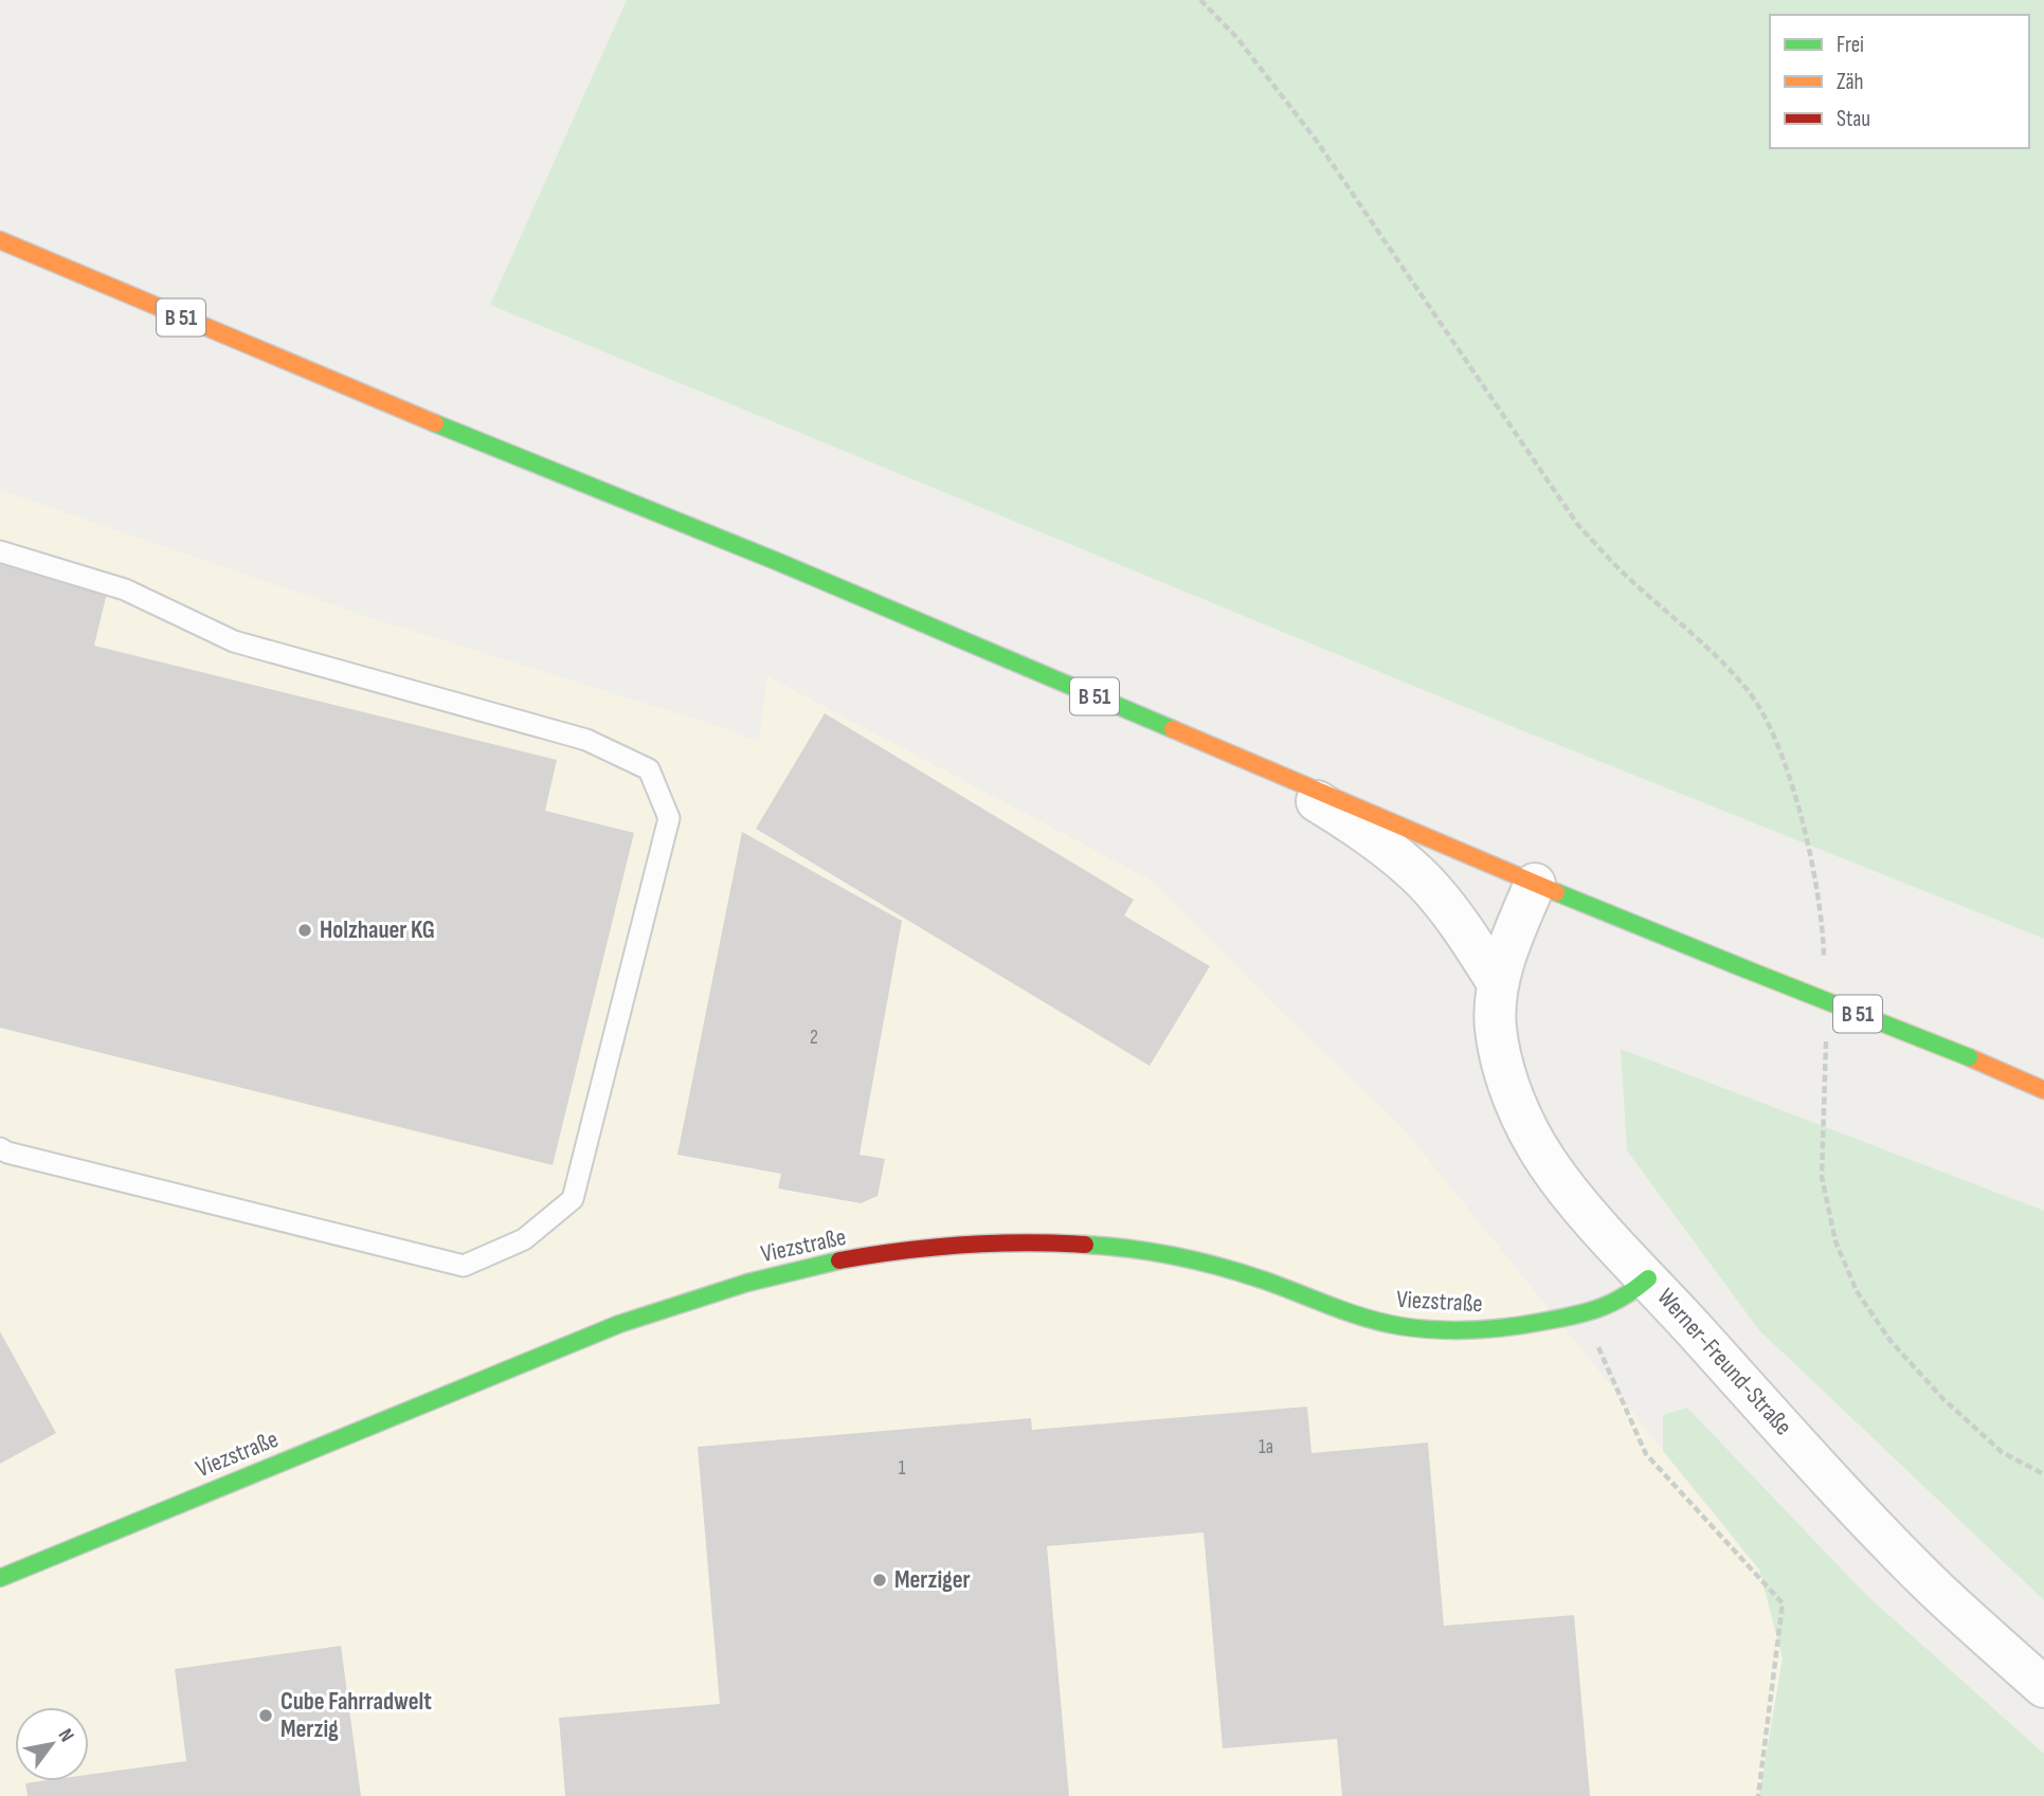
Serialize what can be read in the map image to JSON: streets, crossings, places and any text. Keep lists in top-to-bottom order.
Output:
{
  "streets": {
    "main road": ["B 51", "Viezstraße"],
    "street": ["Werner-Freund-Straße"]
  },
  "crossings": [
    ["B 51", "Werner-Freund-Straße"],
    ["Viezstraße", "Werner-Freund-Straße"]
  ],
  "places": ["Holzhauer KG", "Merziger", "Cube Fahrradwelt Merzig"],
  "house_numbers": ["2", "1a", "1"],
  "legend": ["Frei", "Zäh", "Stau"],
  "north": "top right"
}
